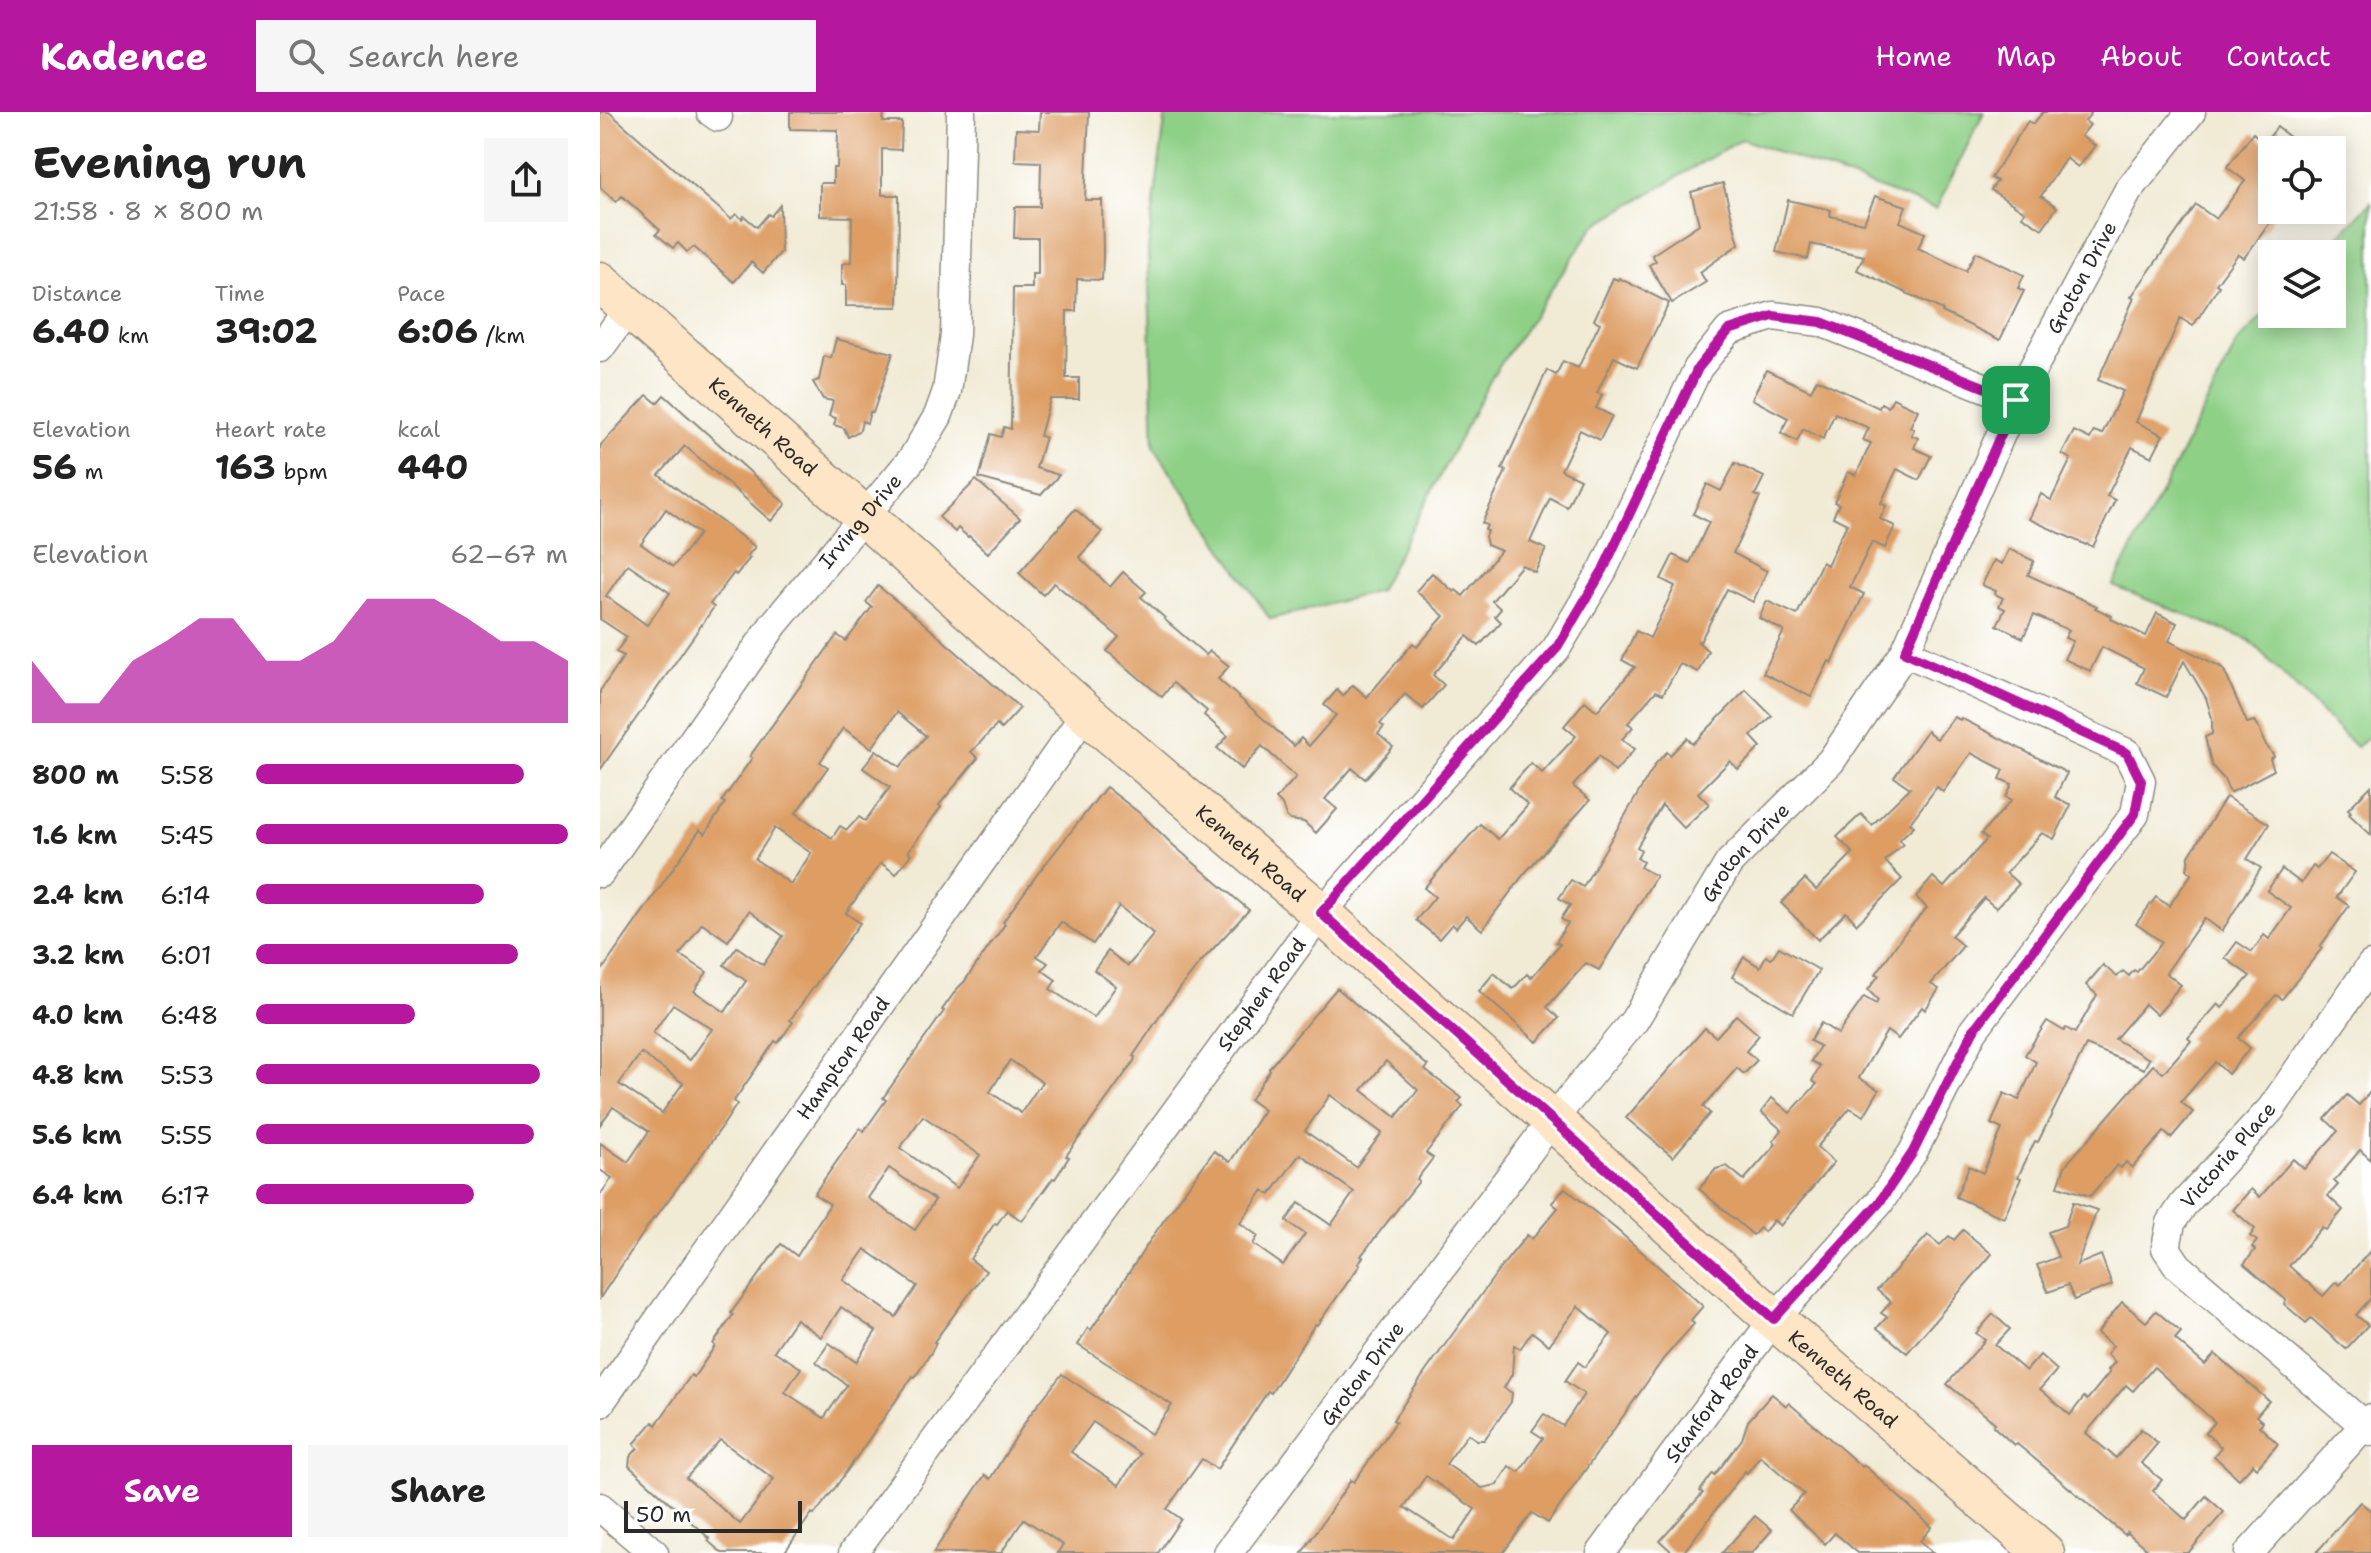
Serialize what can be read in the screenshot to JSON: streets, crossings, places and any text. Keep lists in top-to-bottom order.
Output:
{
  "streets": {
    "street": [
      "Groton Drive",
      "Kenneth Road",
      "Irving Drive",
      "Stephen Road",
      "Hampton Road",
      "Victoria Place",
      "Stanford Road"
    ]
  },
  "crossings": [
    ["Groton Drive", "Kenneth Road"],
    ["Groton Drive", "Stephen Road"],
    ["Groton Drive", "Stanford Road"],
    ["Kenneth Road", "Irving Drive"],
    ["Kenneth Road", "Stephen Road"],
    ["Kenneth Road", "Hampton Road"],
    ["Kenneth Road", "Stanford Road"]
  ],
  "scale_bar": "50 m",
  "page": {
    "header": "Kadence",
    "search": "Search here",
    "nav": [
      "Home",
      "Map",
      "About",
      "Contact"
    ],
    "heading": ["Evening run", "21:58 · 8 × 800 m"],
    "stats": [
      ["Distance", "6.40 km"],
      ["Time", "39:02"],
      ["Pace", "6:06 /km"],
      ["Elevation", "56 m"],
      ["Heart rate", "163 bpm"],
      ["kcal", "440"]
    ],
    "chart": ["Elevation", "62–67 m"],
    "list": [
      {
        "name": "800 m",
        "note": "5:58"
      },
      {
        "name": "1.6 km",
        "note": "5:45"
      },
      {
        "name": "2.4 km",
        "note": "6:14"
      },
      {
        "name": "3.2 km",
        "note": "6:01"
      },
      {
        "name": "4.0 km",
        "note": "6:48"
      },
      {
        "name": "4.8 km",
        "note": "5:53"
      },
      {
        "name": "5.6 km",
        "note": "5:55"
      },
      {
        "name": "6.4 km",
        "note": "6:17"
      }
    ],
    "buttons": ["Save", "Share"],
    "scale": "50 m"
  }
}
